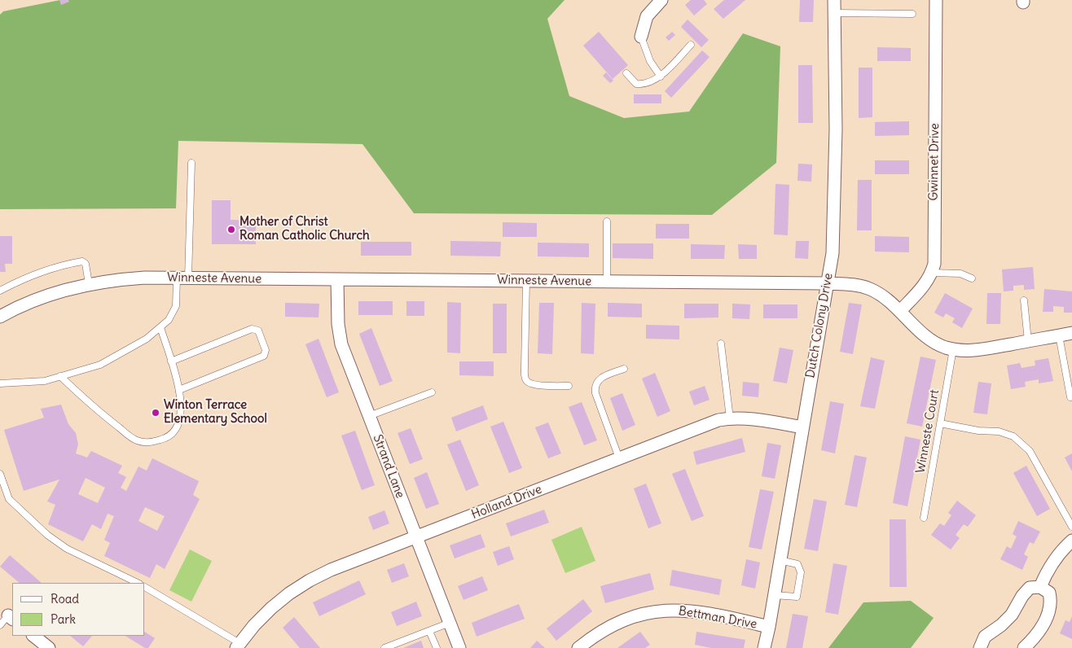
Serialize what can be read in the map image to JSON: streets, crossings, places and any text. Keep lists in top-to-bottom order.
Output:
{
  "streets": {
    "street": [
      "Gwinnet Drive",
      "Winneste Avenue",
      "Dutch Colony Drive",
      "Strand Lane",
      "Holland Drive",
      "Bettman Drive"
    ],
    "lane": ["Winneste Court"]
  },
  "crossings": [
    ["Gwinnet Drive", "Winneste Avenue"],
    ["Winneste Avenue", "Dutch Colony Drive"],
    ["Winneste Avenue", "Winneste Court"],
    ["Winneste Avenue", "Strand Lane"],
    ["Dutch Colony Drive", "Holland Drive"],
    ["Dutch Colony Drive", "Bettman Drive"],
    ["Strand Lane", "Holland Drive"]
  ],
  "places": ["Mother of Christ Roman Catholic Church", "Winton Terrace Elementary School"],
  "legend": ["Road", "Park"]
}
